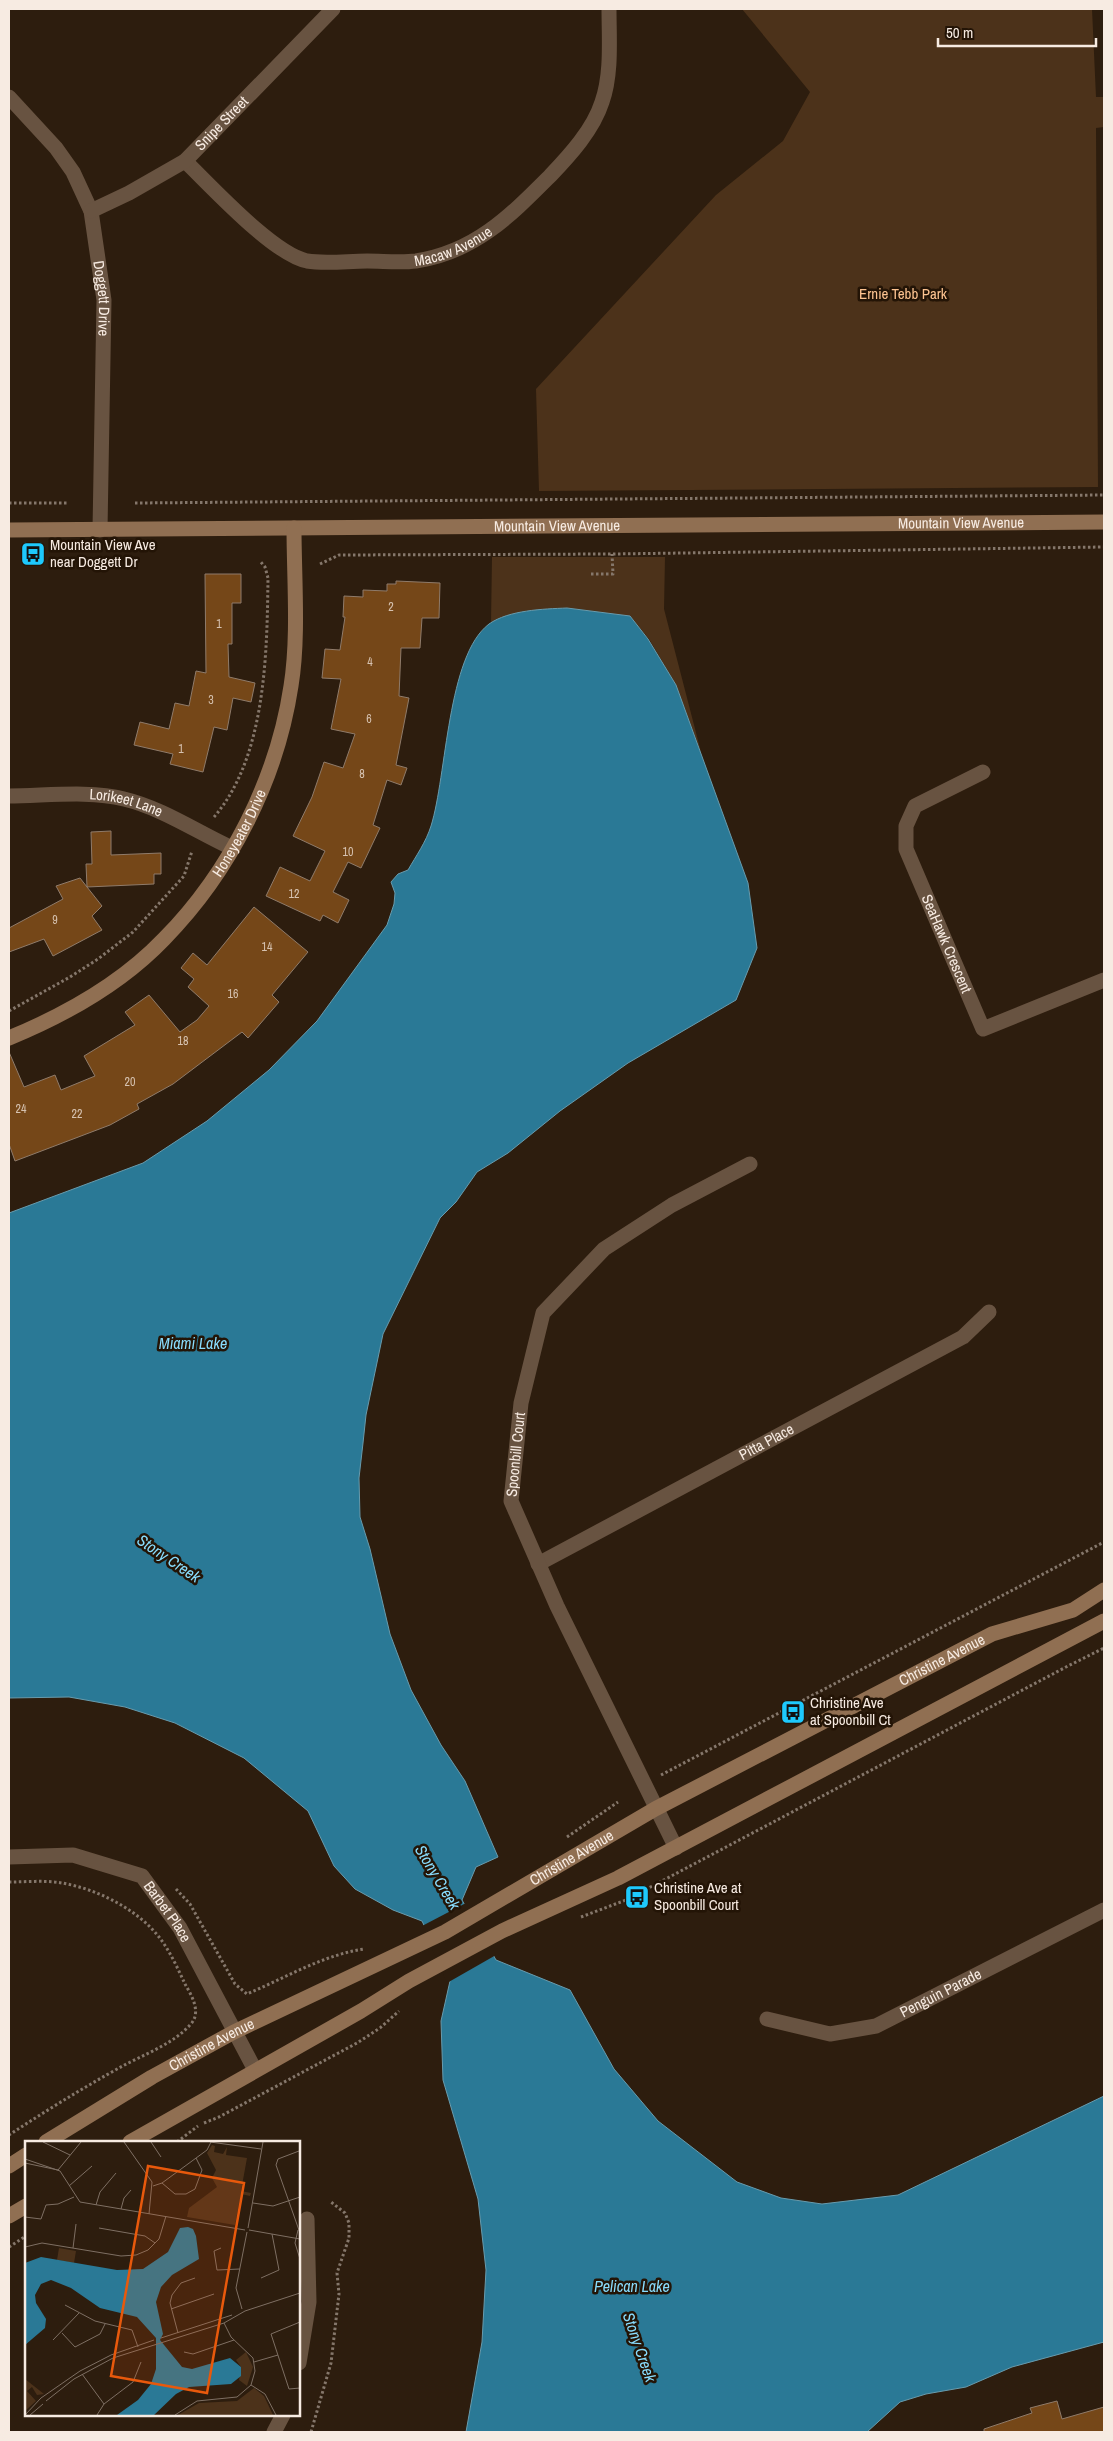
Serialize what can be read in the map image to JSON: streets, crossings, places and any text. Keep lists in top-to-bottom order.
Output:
{
  "streets": {
    "street": [
      "Snipe Street",
      "Macaw Avenue",
      "Doggett Drive",
      "Mountain View Avenue",
      "Lorikeet Lane",
      "Honeyeater Drive",
      "SeaHawk Crescent",
      "Pitta Place",
      "Spoonbill Court",
      "Christine Avenue",
      "Barbet Place",
      "Penguin Parade"
    ]
  },
  "crossings": [
    ["Snipe Street", "Macaw Avenue"],
    ["Snipe Street", "Doggett Drive"],
    ["Doggett Drive", "Mountain View Avenue"],
    ["Mountain View Avenue", "Honeyeater Drive"],
    ["Lorikeet Lane", "Honeyeater Drive"],
    ["Pitta Place", "Spoonbill Court"],
    ["Spoonbill Court", "Christine Avenue"],
    ["Christine Avenue", "Barbet Place"]
  ],
  "water": ["Miami Lake", "Stony Creek", "Pelican Lake"],
  "parks": ["Ernie Tebb Park"],
  "places": {
    "bus stop": ["Mountain View Ave near Doggett Dr", "Christine Ave at Spoonbill Ct", "Christine Ave at Spoonbill Court"]
  },
  "house_numbers": [
    "2",
    "1",
    "4",
    "3",
    "6",
    "1",
    "8",
    "10",
    "12",
    "9",
    "14",
    "16",
    "18",
    "20",
    "24",
    "22"
  ],
  "scale_bar": "50 m"
}
